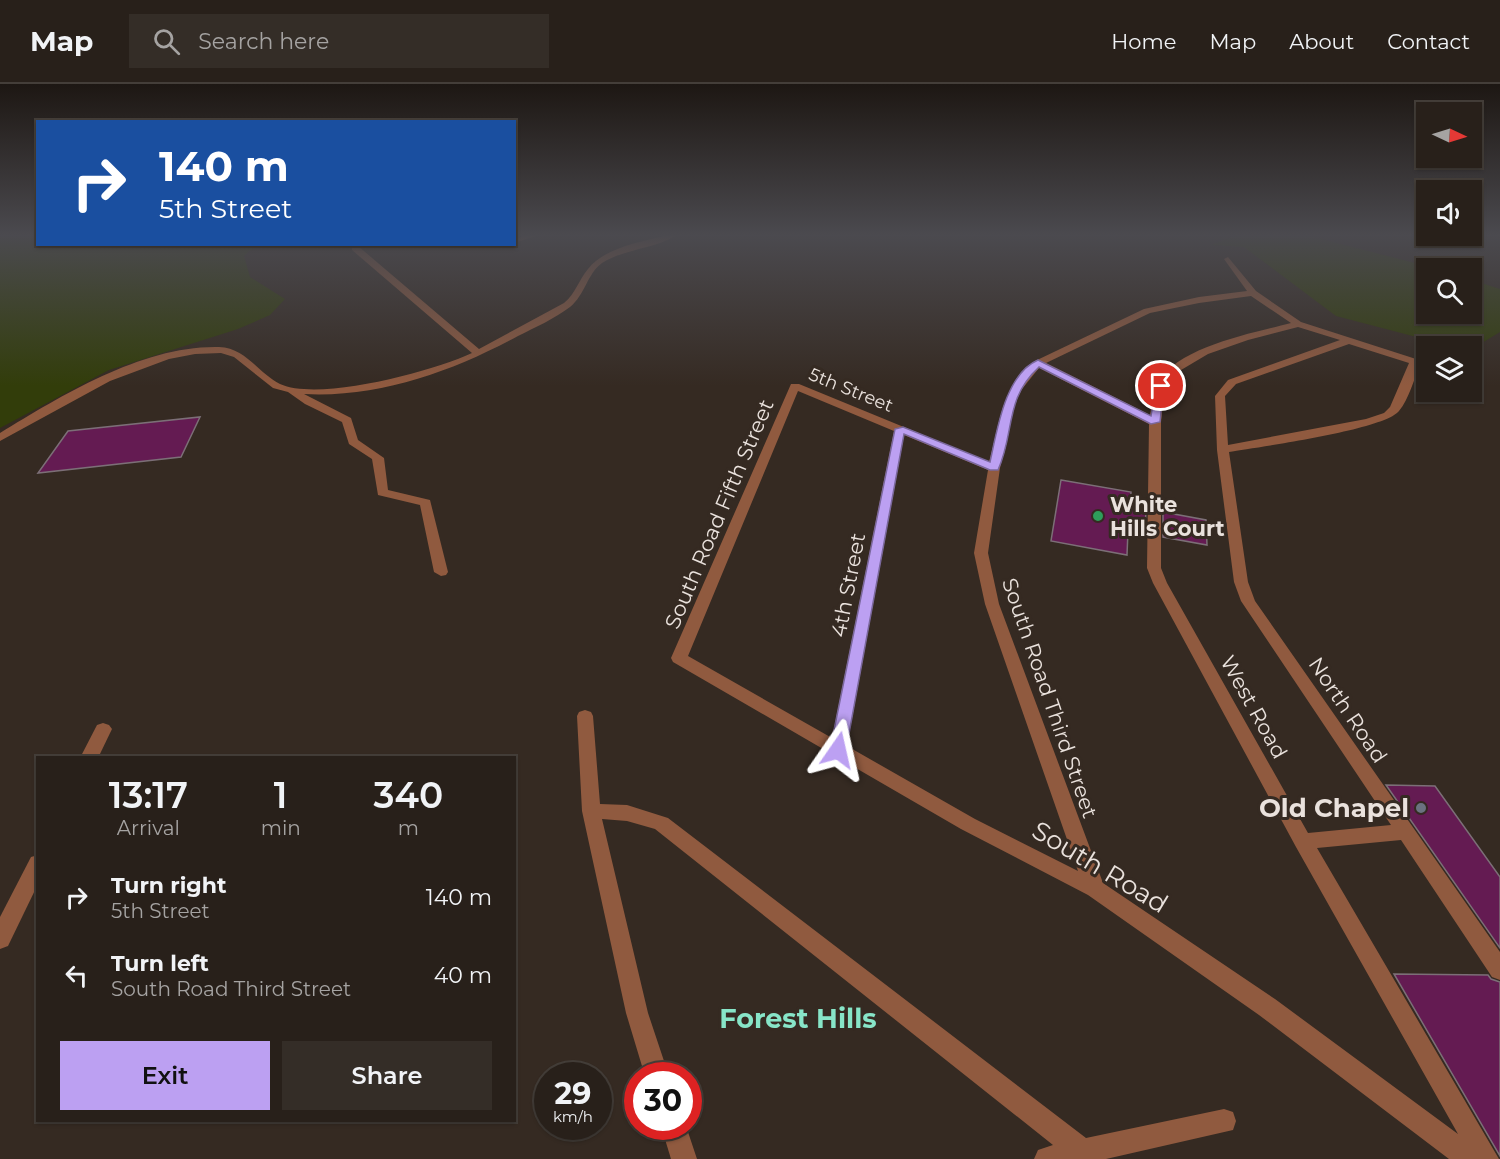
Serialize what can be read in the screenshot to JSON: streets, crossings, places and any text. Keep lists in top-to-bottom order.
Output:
{
  "streets": {
    "street": [
      "5th Street",
      "South Road Fifth Street",
      "4th Street",
      "South Road Third Street",
      "West Road",
      "North Road",
      "South Road"
    ]
  },
  "crossings": [
    ["5th Street", "South Road Fifth Street"],
    ["5th Street", "4th Street"],
    ["5th Street", "South Road Third Street"],
    ["South Road Fifth Street", "South Road"],
    ["4th Street", "South Road"],
    ["South Road Third Street", "South Road"]
  ],
  "districts": ["Forest Hills"],
  "places": ["White Hills Court", "Old Chapel"],
  "north": "right",
  "page": {
    "header": "Map",
    "search": "Search here",
    "nav": [
      "Home",
      "Map",
      "About",
      "Contact"
    ],
    "turn": ["140 m", "5th Street"],
    "eta": [
      "13:17",
      "Arrival",
      "1",
      "min",
      "340",
      "m"
    ],
    "list": [
      {
        "name": "Turn right",
        "note": "5th Street",
        "value": "140 m"
      },
      {
        "name": "Turn left",
        "note": "South Road Third Street",
        "value": "40 m"
      }
    ],
    "buttons": ["Exit", "Share"],
    "speed": "29 km/h",
    "limit": "30"
  }
}
